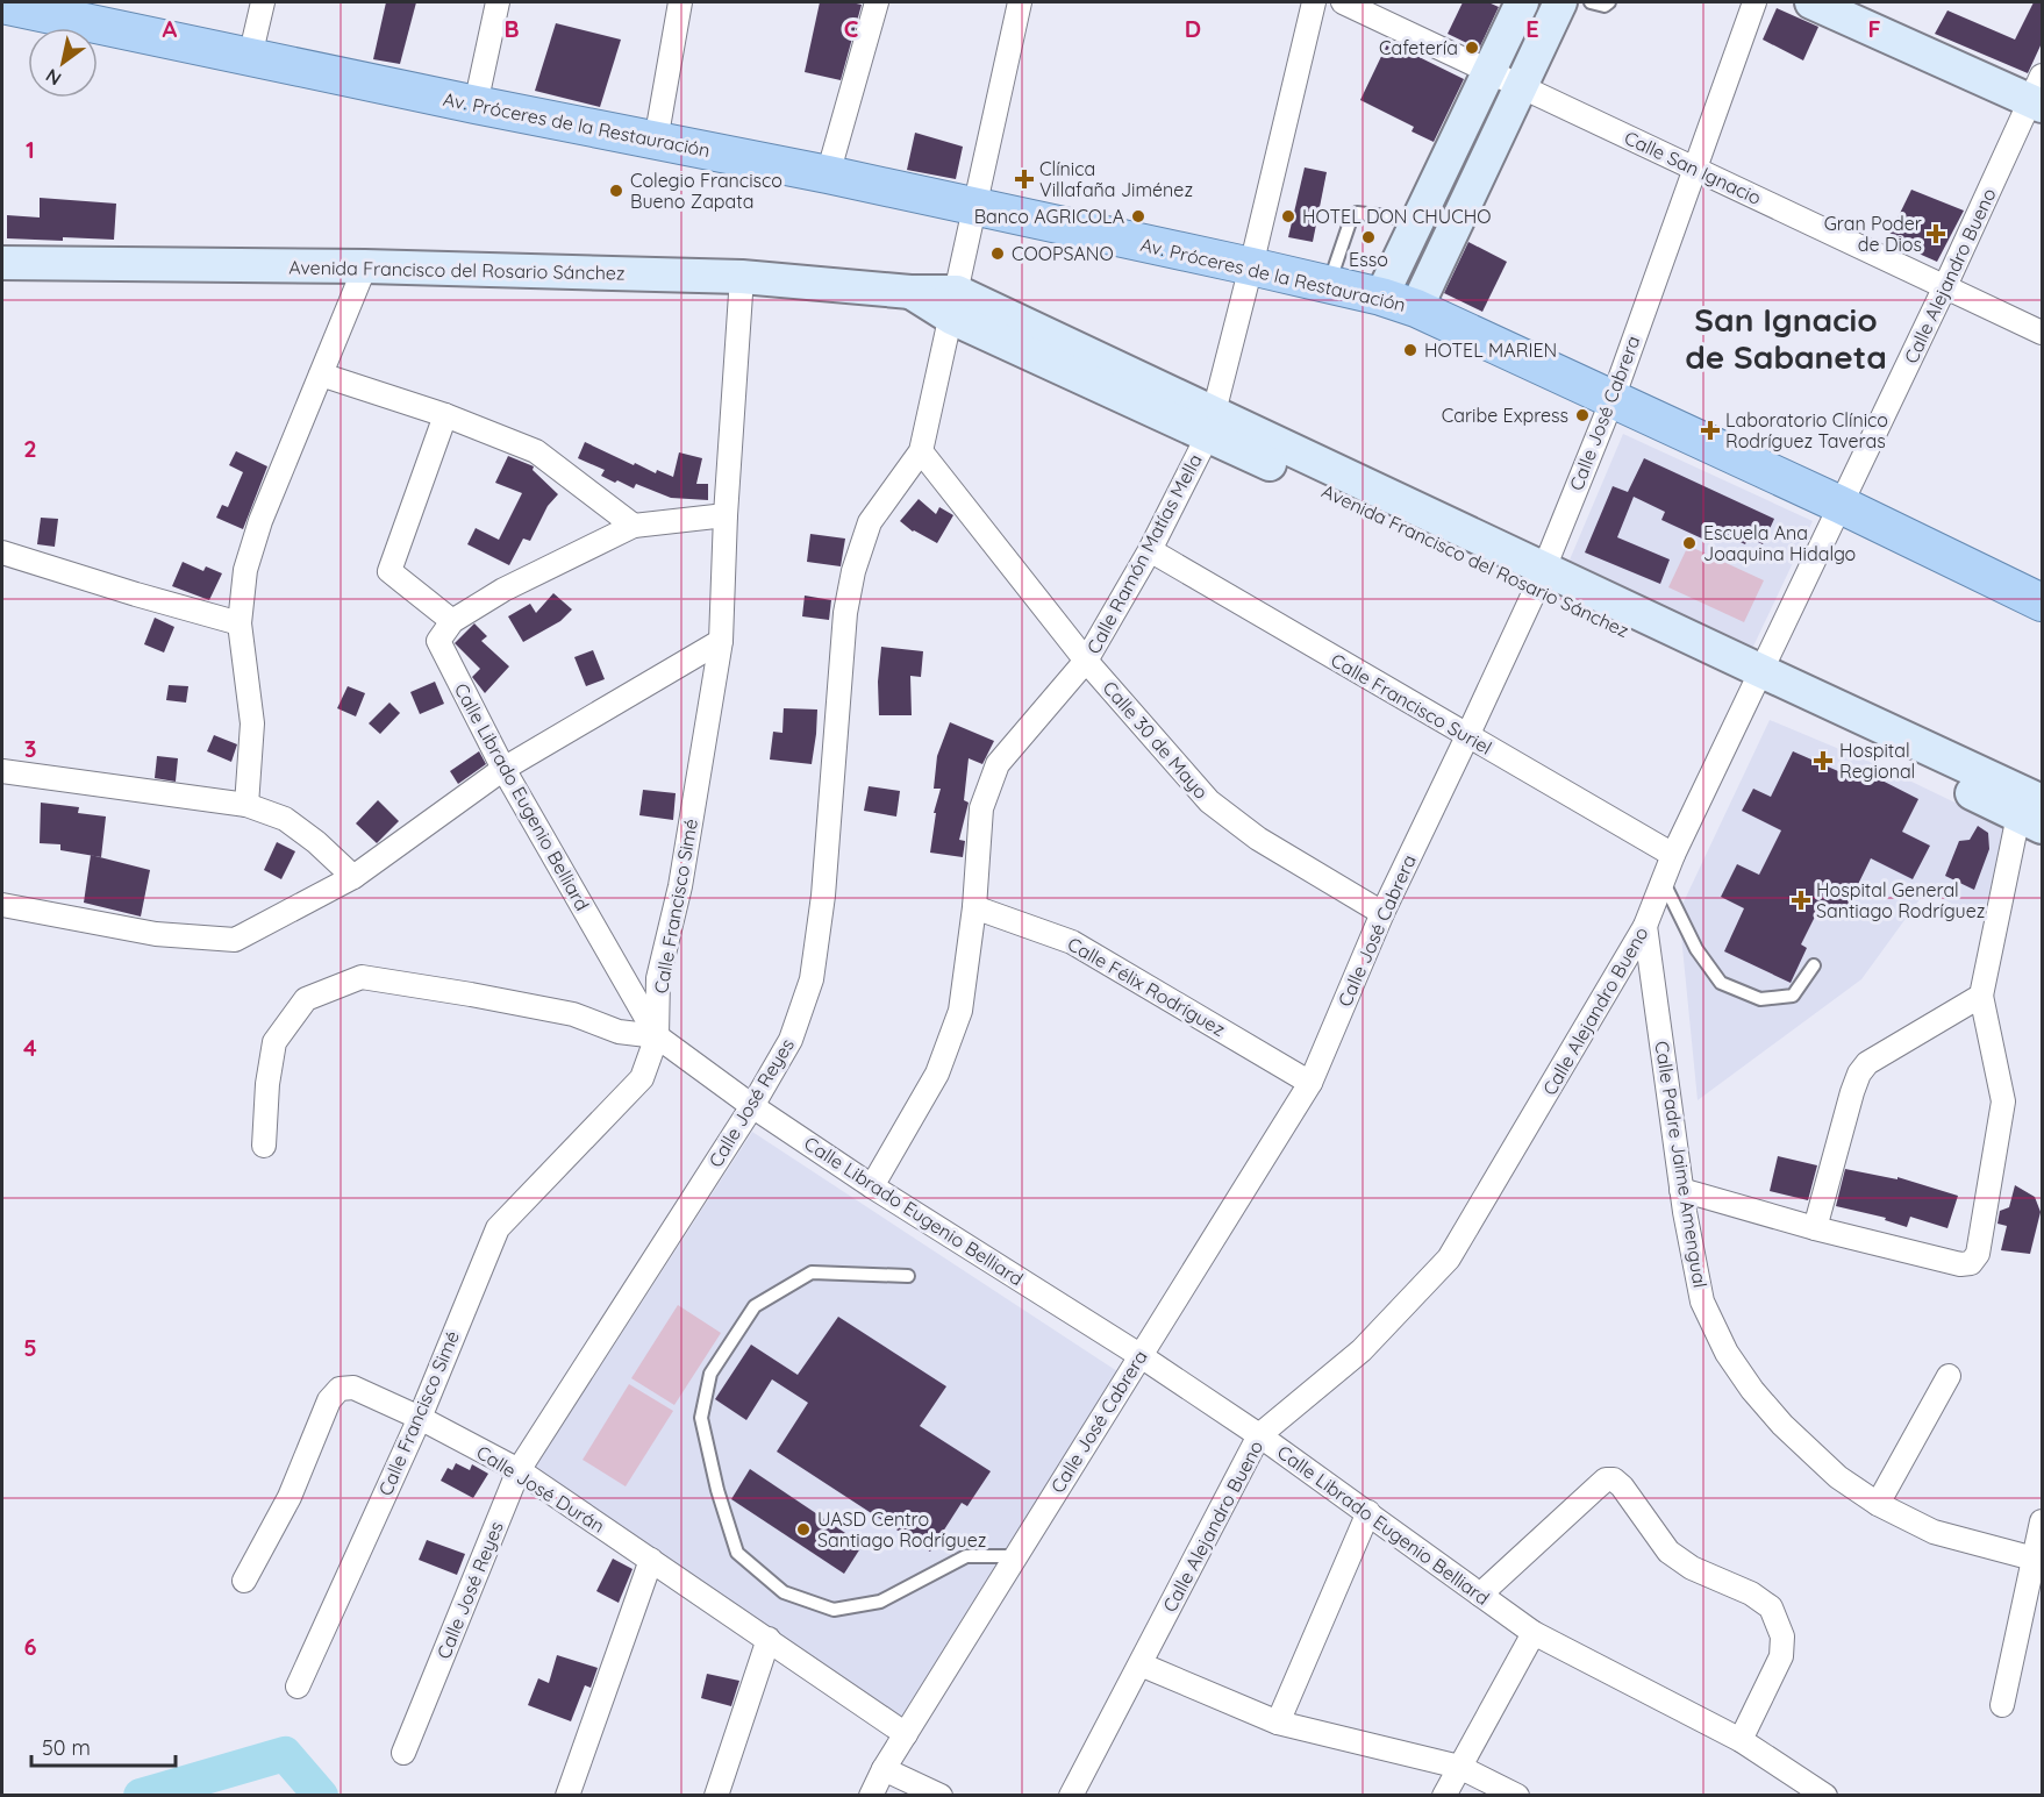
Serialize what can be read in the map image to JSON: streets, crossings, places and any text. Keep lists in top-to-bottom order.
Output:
{
  "streets": {
    "main road": ["Av. Próceres de la Restauración", "Avenida Francisco del Rosario Sánchez"],
    "street": [
      "Calle San Ignacio",
      "Calle Alejandro Bueno",
      "Calle José Cabrera",
      "Calle Ramón Matías Mella",
      "Calle Francisco Suriel",
      "Calle 30 de Mayo",
      "Calle Librado Eugenio Belliard",
      "Calle Francisco Simé",
      "Calle Félix Rodríguez",
      "Calle José Reyes",
      "Calle Padre Jaime Amengual",
      "Calle José Durán"
    ]
  },
  "crossings": [
    ["Av. Próceres de la Restauración", "Calle Alejandro Bueno"],
    ["Av. Próceres de la Restauración", "Calle José Cabrera"],
    ["Av. Próceres de la Restauración", "Calle Ramón Matías Mella"],
    ["Av. Próceres de la Restauración", "Calle José Reyes"],
    ["Calle San Ignacio", "Calle Alejandro Bueno"],
    ["Calle San Ignacio", "Calle José Cabrera"],
    ["Avenida Francisco del Rosario Sánchez", "Calle Alejandro Bueno"],
    ["Avenida Francisco del Rosario Sánchez", "Calle José Cabrera"],
    ["Avenida Francisco del Rosario Sánchez", "Calle Ramón Matías Mella"],
    ["Avenida Francisco del Rosario Sánchez", "Calle Francisco Simé"],
    ["Avenida Francisco del Rosario Sánchez", "Calle José Reyes"],
    ["Calle Alejandro Bueno", "Calle Francisco Suriel"],
    ["Calle Alejandro Bueno", "Calle Librado Eugenio Belliard"],
    ["Calle Alejandro Bueno", "Calle Padre Jaime Amengual"],
    ["Calle José Cabrera", "Calle Francisco Suriel"],
    ["Calle José Cabrera", "Calle 30 de Mayo"],
    ["Calle José Cabrera", "Calle Librado Eugenio Belliard"],
    ["Calle José Cabrera", "Calle Félix Rodríguez"],
    ["Calle José Cabrera", "Calle José Durán"],
    ["Calle Ramón Matías Mella", "Calle Francisco Suriel"],
    ["Calle Ramón Matías Mella", "Calle 30 de Mayo"],
    ["Calle Ramón Matías Mella", "Calle Librado Eugenio Belliard"],
    ["Calle Ramón Matías Mella", "Calle Félix Rodríguez"],
    ["Calle 30 de Mayo", "Calle José Reyes"],
    ["Calle Librado Eugenio Belliard", "Calle Francisco Simé"],
    ["Calle Librado Eugenio Belliard", "Calle José Reyes"],
    ["Calle Francisco Simé", "Calle José Durán"],
    ["Calle José Reyes", "Calle José Durán"]
  ],
  "districts": ["San Ignacio de Sabaneta"],
  "places": {
    "other": [
      "Cafetería",
      "Colegio Francisco Bueno Zapata",
      "Banco AGRICOLA",
      "HOTEL DON CHUCHO",
      "Esso",
      "COOPSANO",
      "HOTEL MARIEN",
      "Caribe Express",
      "Escuela Ana Joaquina Hidalgo",
      "UASD Centro Santiago Rodríguez"
    ],
    "health": [
      "Clínica Villafaña Jiménez",
      "Gran Poder de Dios",
      "Laboratorio Clínico Rodríguez Taveras",
      "Hospital Regional",
      "Hospital General Santiago Rodríguez"
    ]
  },
  "scale_bar": "50 m",
  "north": "bottom left",
  "grid": {
    "columns": [
      "A",
      "B",
      "C",
      "D",
      "E",
      "F"
    ],
    "rows": [
      "1",
      "2",
      "3",
      "4",
      "5",
      "6"
    ]
  }
}
